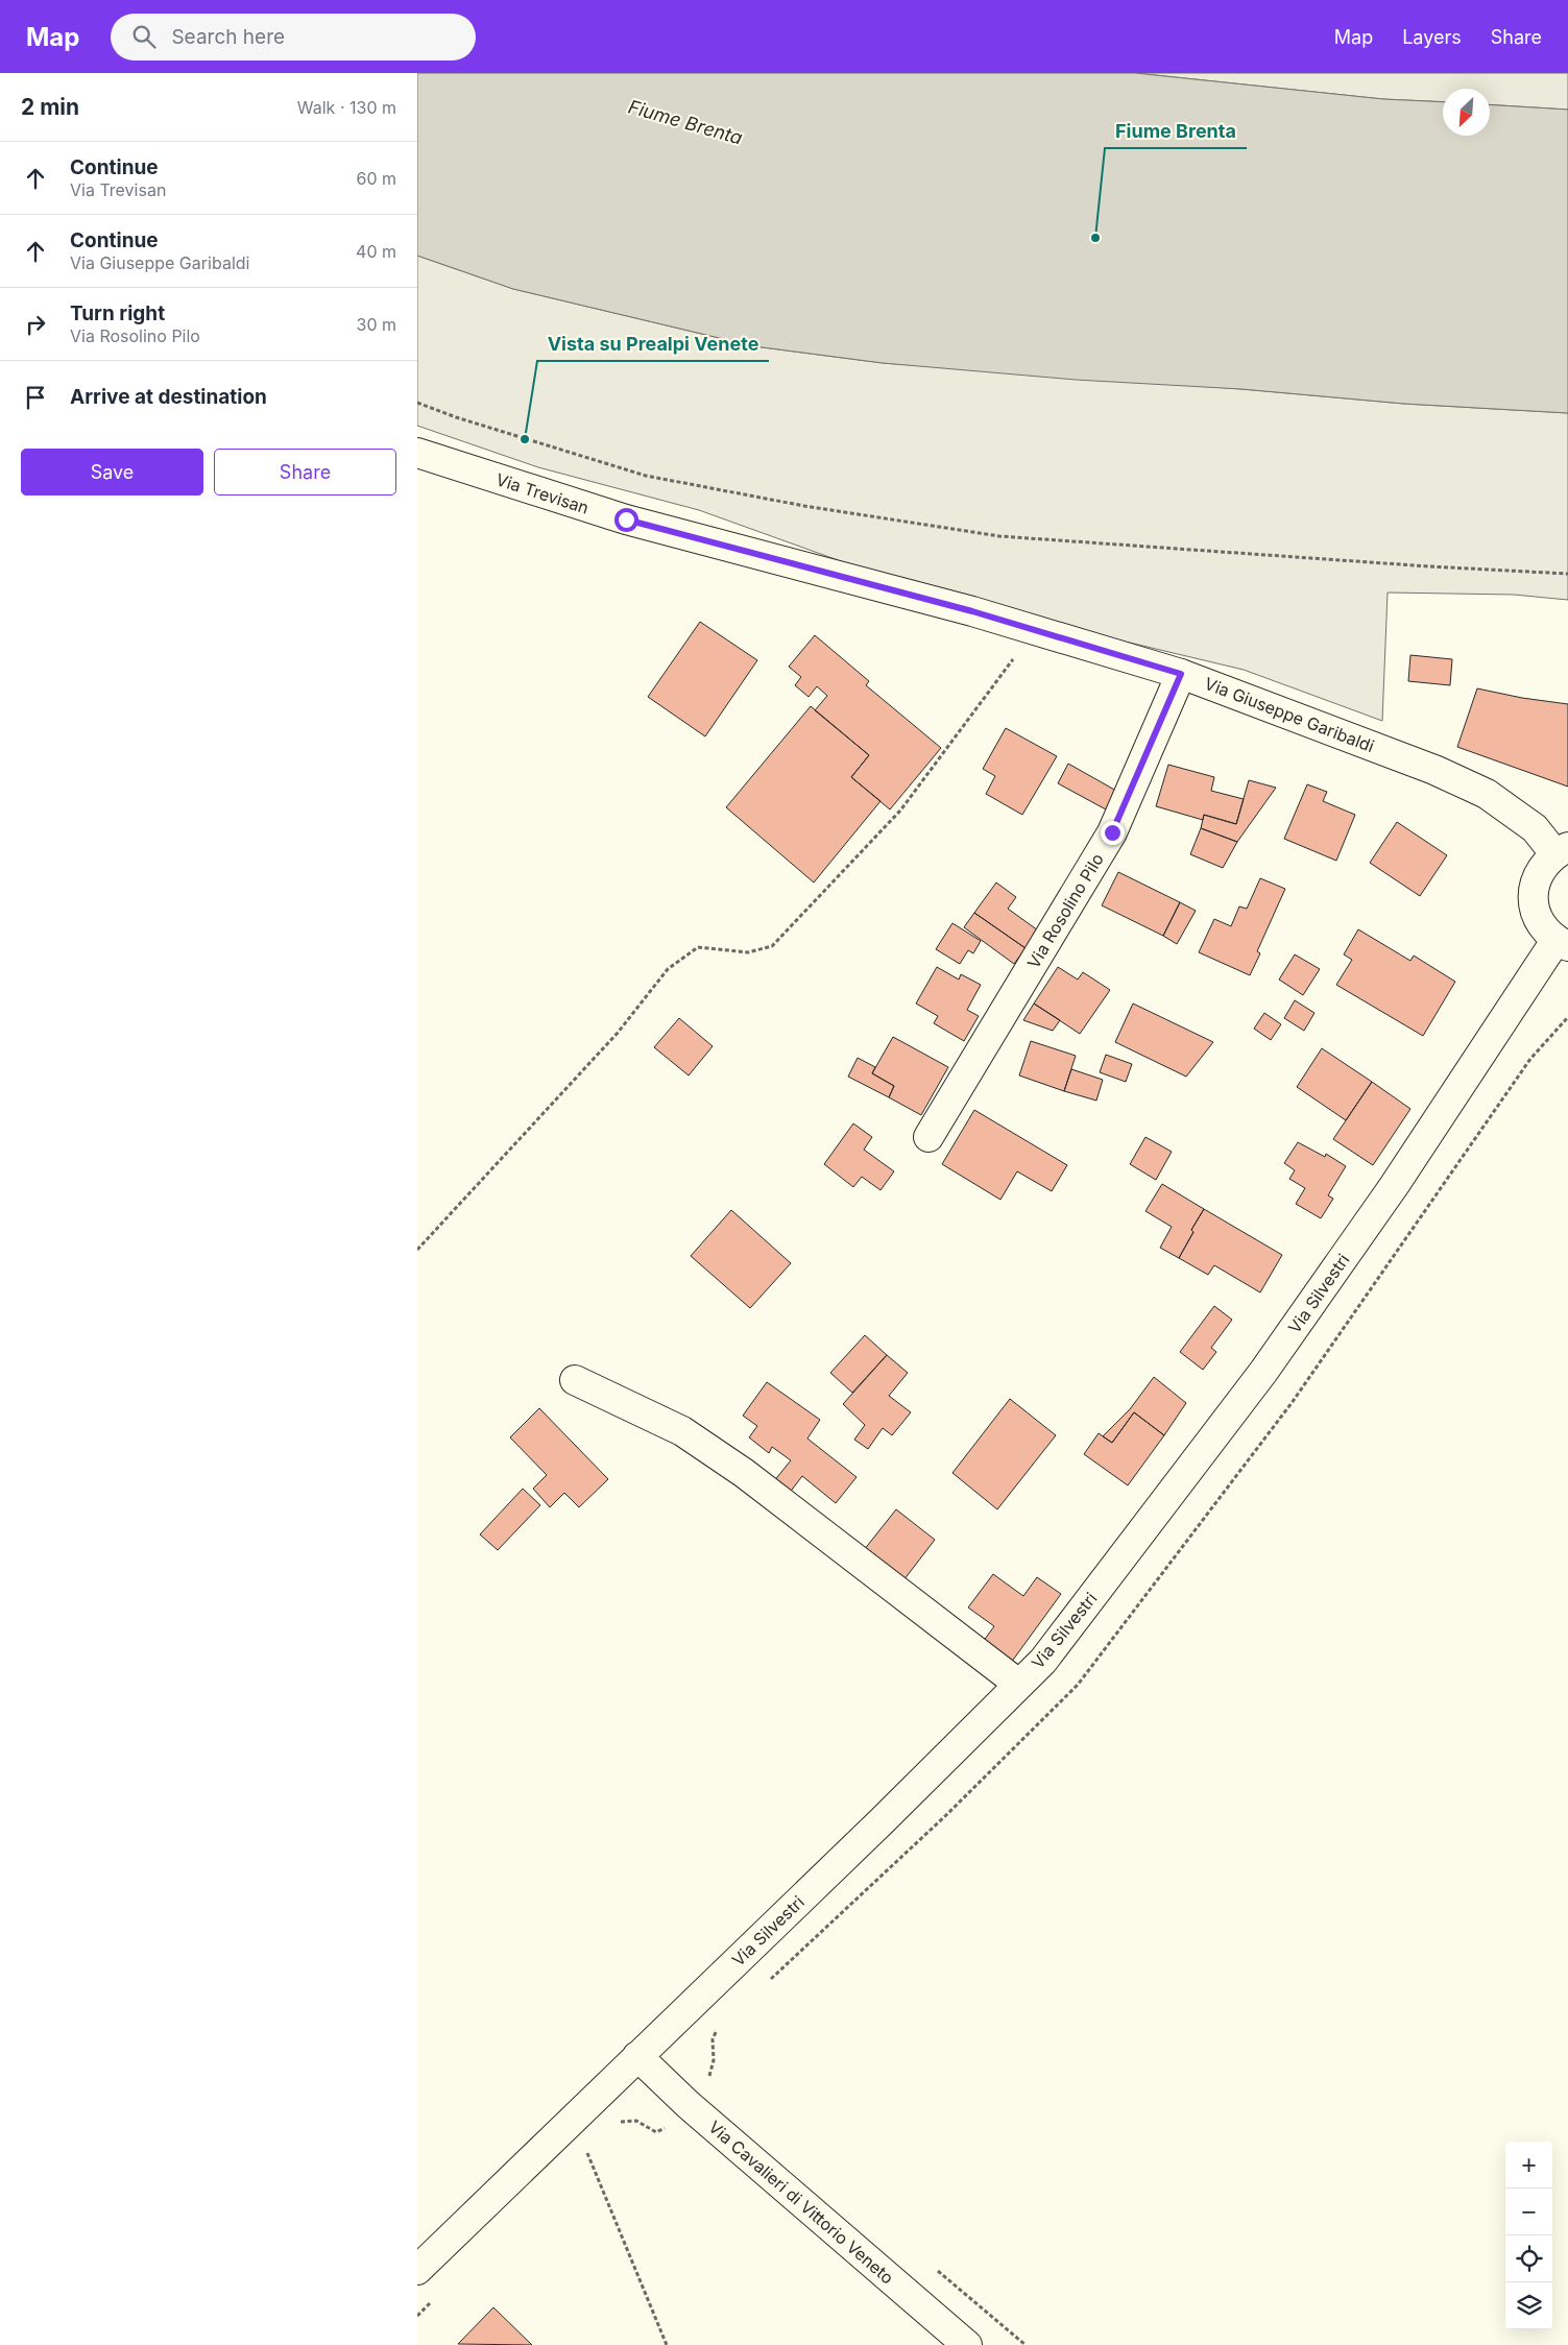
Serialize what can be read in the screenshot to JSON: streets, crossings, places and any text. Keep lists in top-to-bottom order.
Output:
{
  "streets": {
    "street": [
      "Via Trevisan",
      "Via Giuseppe Garibaldi",
      "Via Rosolino Pilo",
      "Via Silvestri",
      "Via Cavalieri di Vittorio Veneto"
    ]
  },
  "crossings": [
    ["Via Trevisan", "Via Giuseppe Garibaldi"],
    ["Via Giuseppe Garibaldi", "Via Rosolino Pilo"],
    ["Via Giuseppe Garibaldi", "Via Silvestri"],
    ["Via Silvestri", "Via Cavalieri di Vittorio Veneto"]
  ],
  "water": ["Fiume Brenta"],
  "places": ["Fiume Brenta", "Vista su Prealpi Venete"],
  "north": "bottom left",
  "page": {
    "header": "Map",
    "search": "Search here",
    "nav": ["Map", "Layers", "Share"],
    "heading": ["2 min", "Walk · 130 m"],
    "list": [
      ["Continue", "Via Trevisan", "60 m"],
      ["Continue", "Via Giuseppe Garibaldi", "40 m"],
      ["Turn right", "Via Rosolino Pilo", "30 m"],
      "Arrive at destination"
    ],
    "buttons": ["Save", "Share"],
    "map_buttons": ["+", "−"]
  }
}
